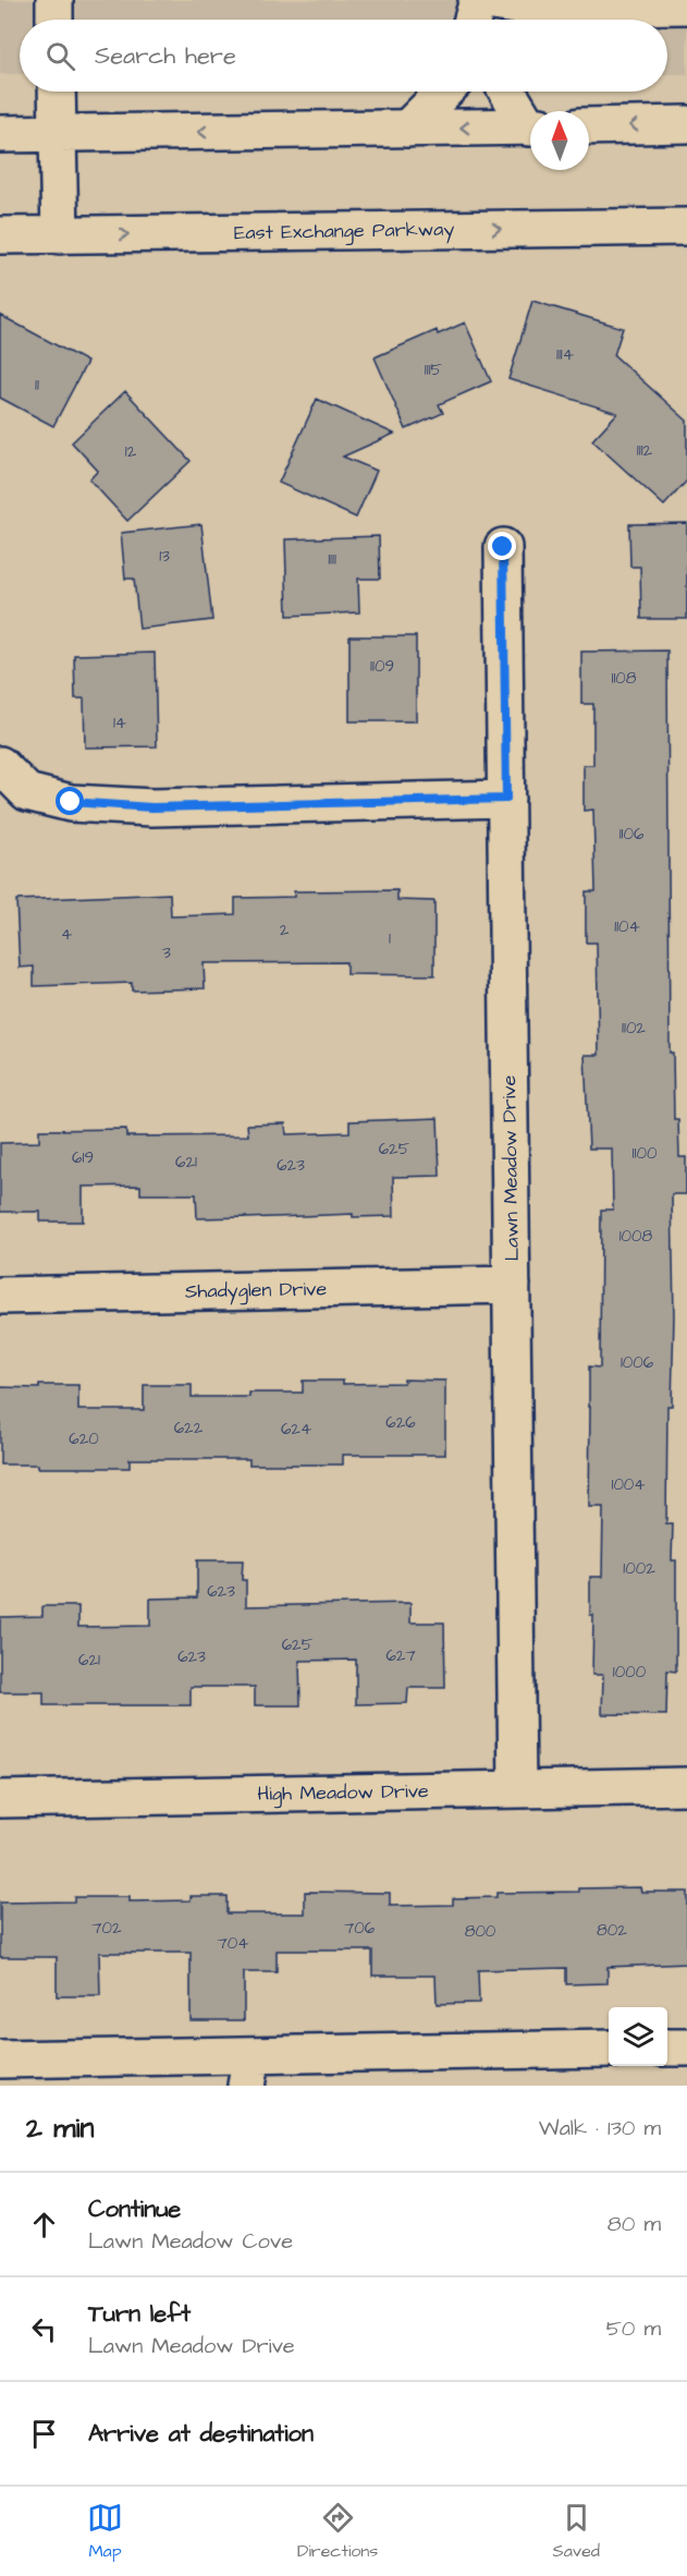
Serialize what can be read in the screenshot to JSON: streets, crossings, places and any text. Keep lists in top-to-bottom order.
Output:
{
  "streets": {
    "street": [
      "East Exchange Parkway",
      "Lawn Meadow Drive",
      "Shadyglen Drive",
      "High Meadow Drive"
    ]
  },
  "crossings": [
    ["Lawn Meadow Drive", "Shadyglen Drive"],
    ["Lawn Meadow Drive", "High Meadow Drive"]
  ],
  "house_numbers": [
    "1114",
    "1115",
    "11",
    "1112",
    "12",
    "13",
    "1111",
    "1109",
    "1108",
    "14",
    "1106",
    "1104",
    "2",
    "4",
    "1",
    "3",
    "1102",
    "625",
    "1100",
    "619",
    "621",
    "623",
    "1008",
    "1006",
    "626",
    "622",
    "624",
    "620",
    "1004",
    "1002",
    "623",
    "625",
    "627",
    "623",
    "621",
    "1000",
    "702",
    "706",
    "802",
    "800",
    "704"
  ],
  "north": "top",
  "page": {
    "search": "Search here",
    "heading": ["2 min", "Walk · 130 m"],
    "list": [
      ["Continue", "Lawn Meadow Cove", "80 m"],
      ["Turn left", "Lawn Meadow Drive", "50 m"],
      "Arrive at destination"
    ],
    "nav": ["Map", "Directions", "Saved"]
  }
}
